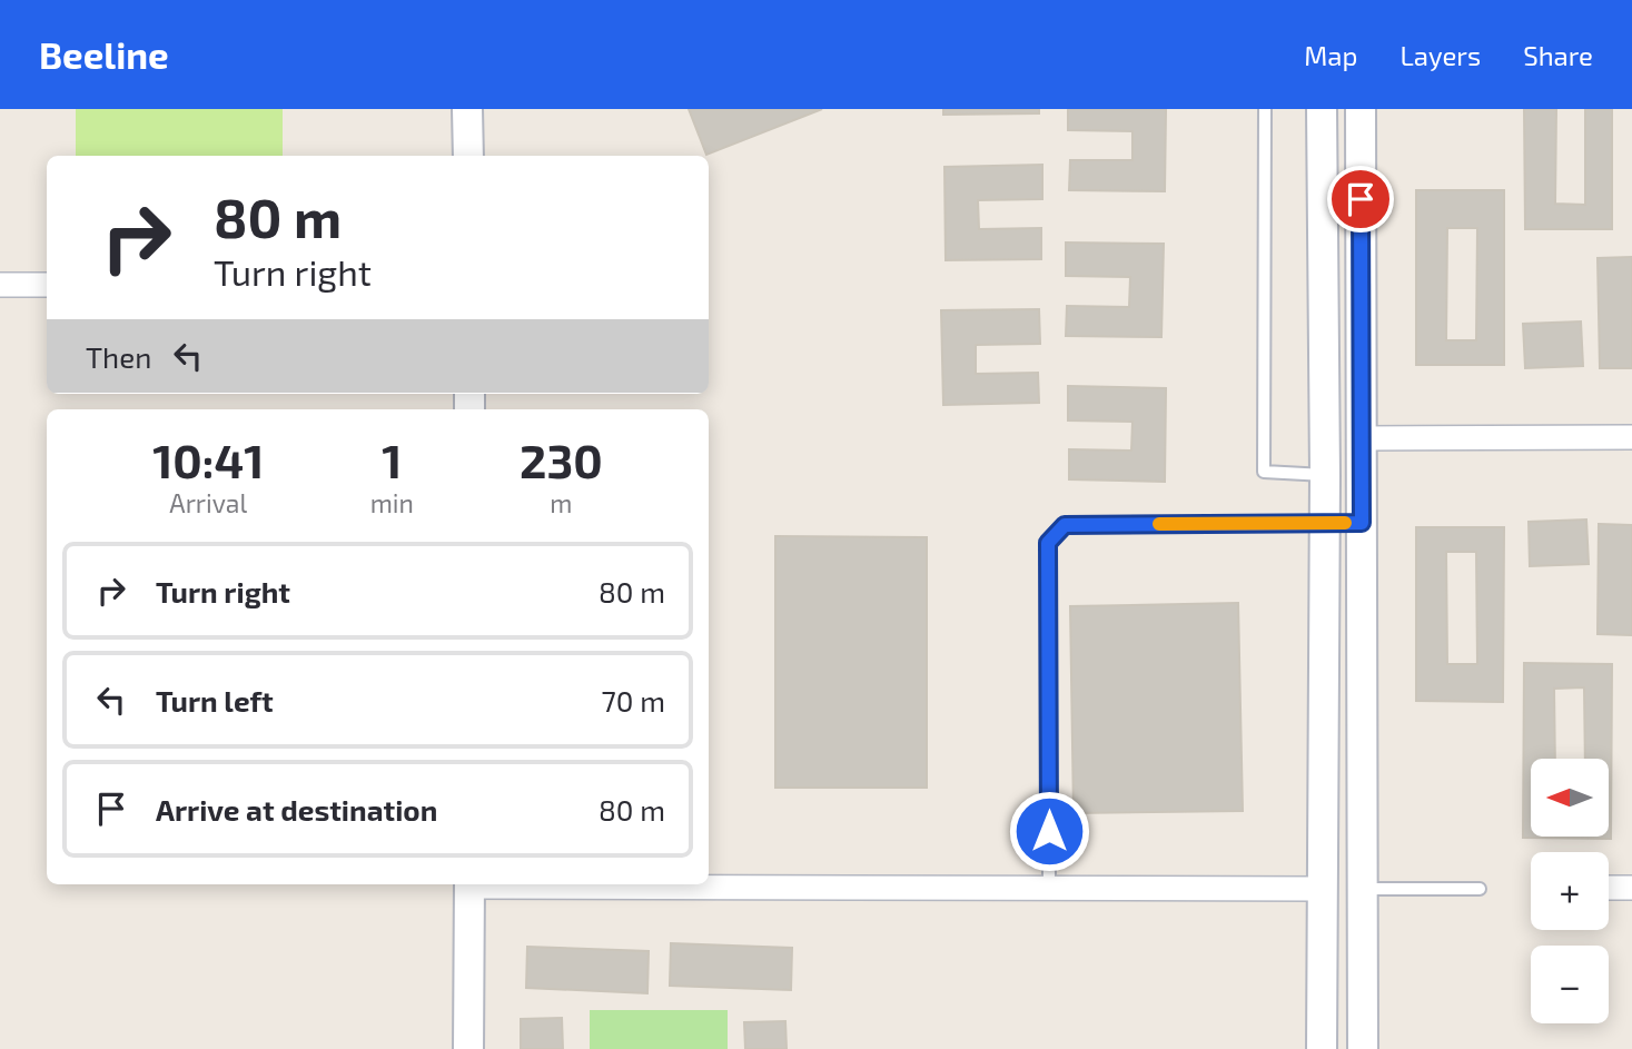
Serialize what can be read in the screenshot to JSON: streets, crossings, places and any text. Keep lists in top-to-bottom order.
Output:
{
  "north": "left",
  "page": {
    "header": "Beeline",
    "nav": ["Map", "Layers", "Share"],
    "turn": ["80 m", "Turn right"],
    "then": "Then",
    "eta": [
      "10:41",
      "Arrival",
      "1",
      "min",
      "230",
      "m"
    ],
    "list": [
      {
        "name": "Turn right",
        "value": "80 m"
      },
      {
        "name": "Turn left",
        "value": "70 m"
      },
      {
        "name": "Arrive at destination",
        "value": "80 m"
      }
    ],
    "map_buttons": ["+", "−"]
  }
}
